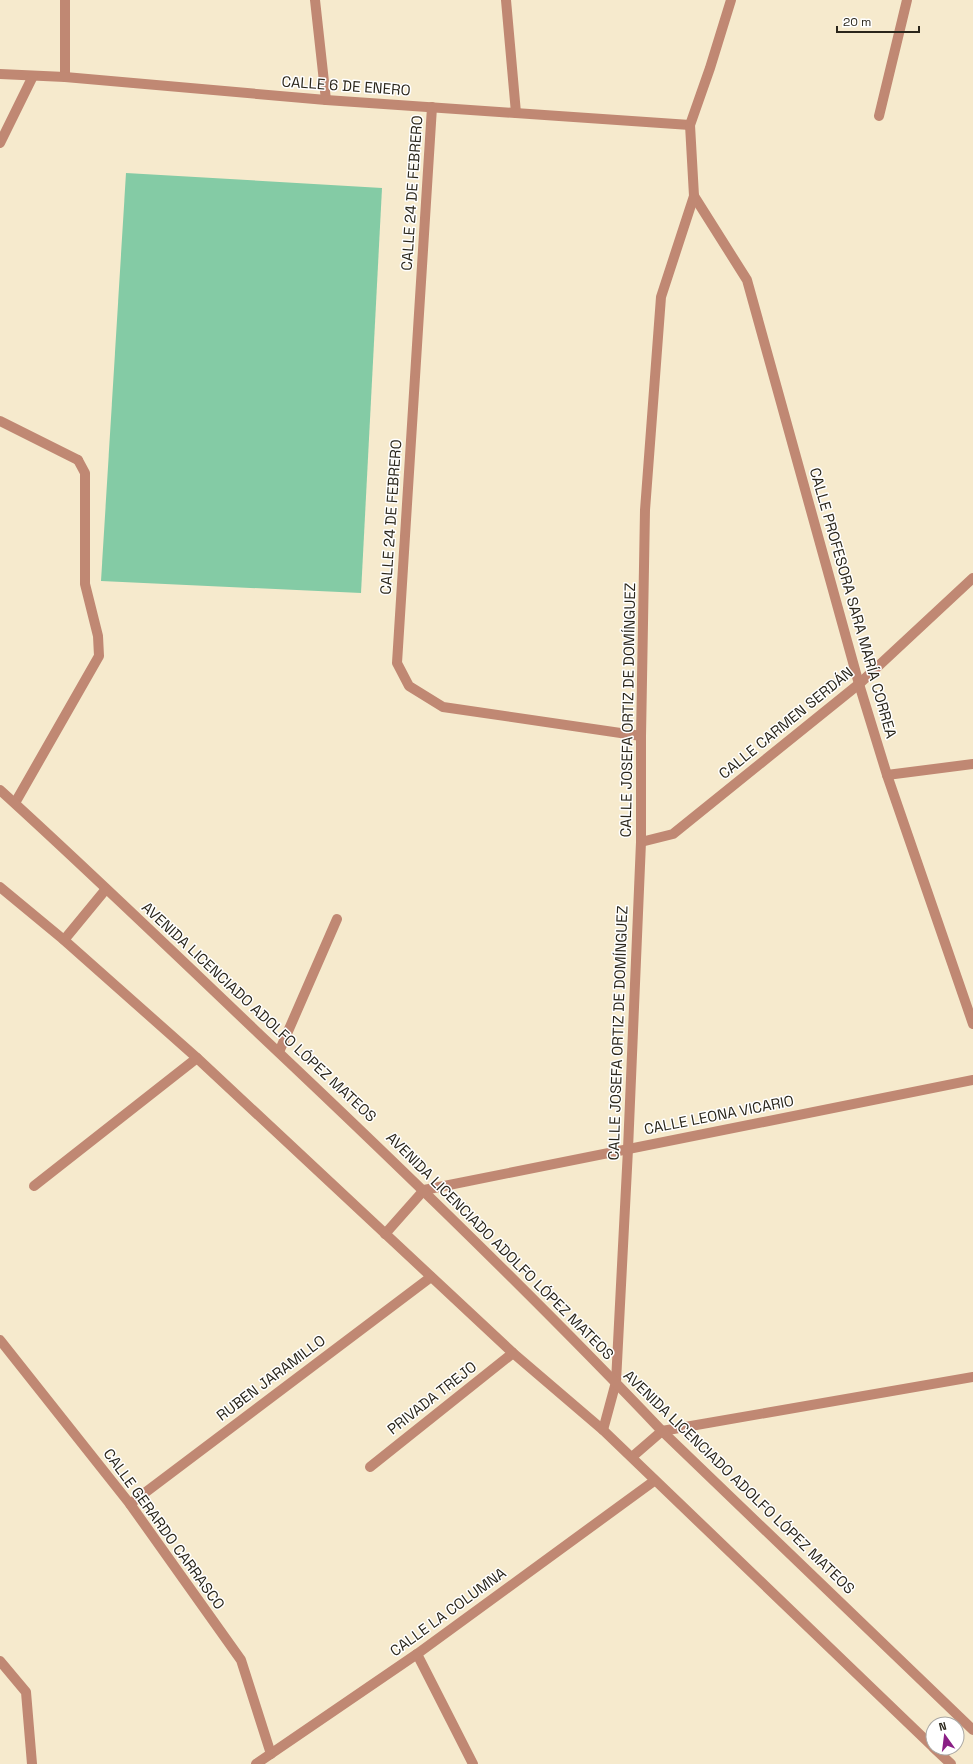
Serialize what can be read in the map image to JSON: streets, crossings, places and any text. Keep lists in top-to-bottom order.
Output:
{
  "streets": {
    "street": [
      "CALLE 6 DE ENERO",
      "CALLE 24 DE FEBRERO",
      "CALLE PROFESORA SARA MARÍA CORREA",
      "CALLE JOSEFA ORTIZ DE DOMÍNGUEZ",
      "CALLE CARMEN SERDÁN",
      "AVENIDA LICENCIADO ADOLFO LÓPEZ MATEOS",
      "CALLE LEONA VICARIO",
      "RUBEN JARAMILLO",
      "PRIVADA TREJO",
      "CALLE GERARDO CARRASCO",
      "CALLE LA COLUMNA"
    ]
  },
  "crossings": [
    ["CALLE 6 DE ENERO", "CALLE 24 DE FEBRERO"],
    ["CALLE 6 DE ENERO", "CALLE JOSEFA ORTIZ DE DOMÍNGUEZ"],
    ["CALLE 24 DE FEBRERO", "CALLE JOSEFA ORTIZ DE DOMÍNGUEZ"],
    ["CALLE PROFESORA SARA MARÍA CORREA", "CALLE JOSEFA ORTIZ DE DOMÍNGUEZ"],
    ["CALLE PROFESORA SARA MARÍA CORREA", "CALLE CARMEN SERDÁN"],
    ["CALLE JOSEFA ORTIZ DE DOMÍNGUEZ", "CALLE CARMEN SERDÁN"],
    ["CALLE JOSEFA ORTIZ DE DOMÍNGUEZ", "AVENIDA LICENCIADO ADOLFO LÓPEZ MATEOS"],
    ["CALLE JOSEFA ORTIZ DE DOMÍNGUEZ", "CALLE LEONA VICARIO"],
    ["AVENIDA LICENCIADO ADOLFO LÓPEZ MATEOS", "CALLE LEONA VICARIO"],
    ["RUBEN JARAMILLO", "CALLE GERARDO CARRASCO"],
    ["CALLE GERARDO CARRASCO", "CALLE LA COLUMNA"]
  ],
  "scale_bar": "20 m",
  "north": "top"
}
